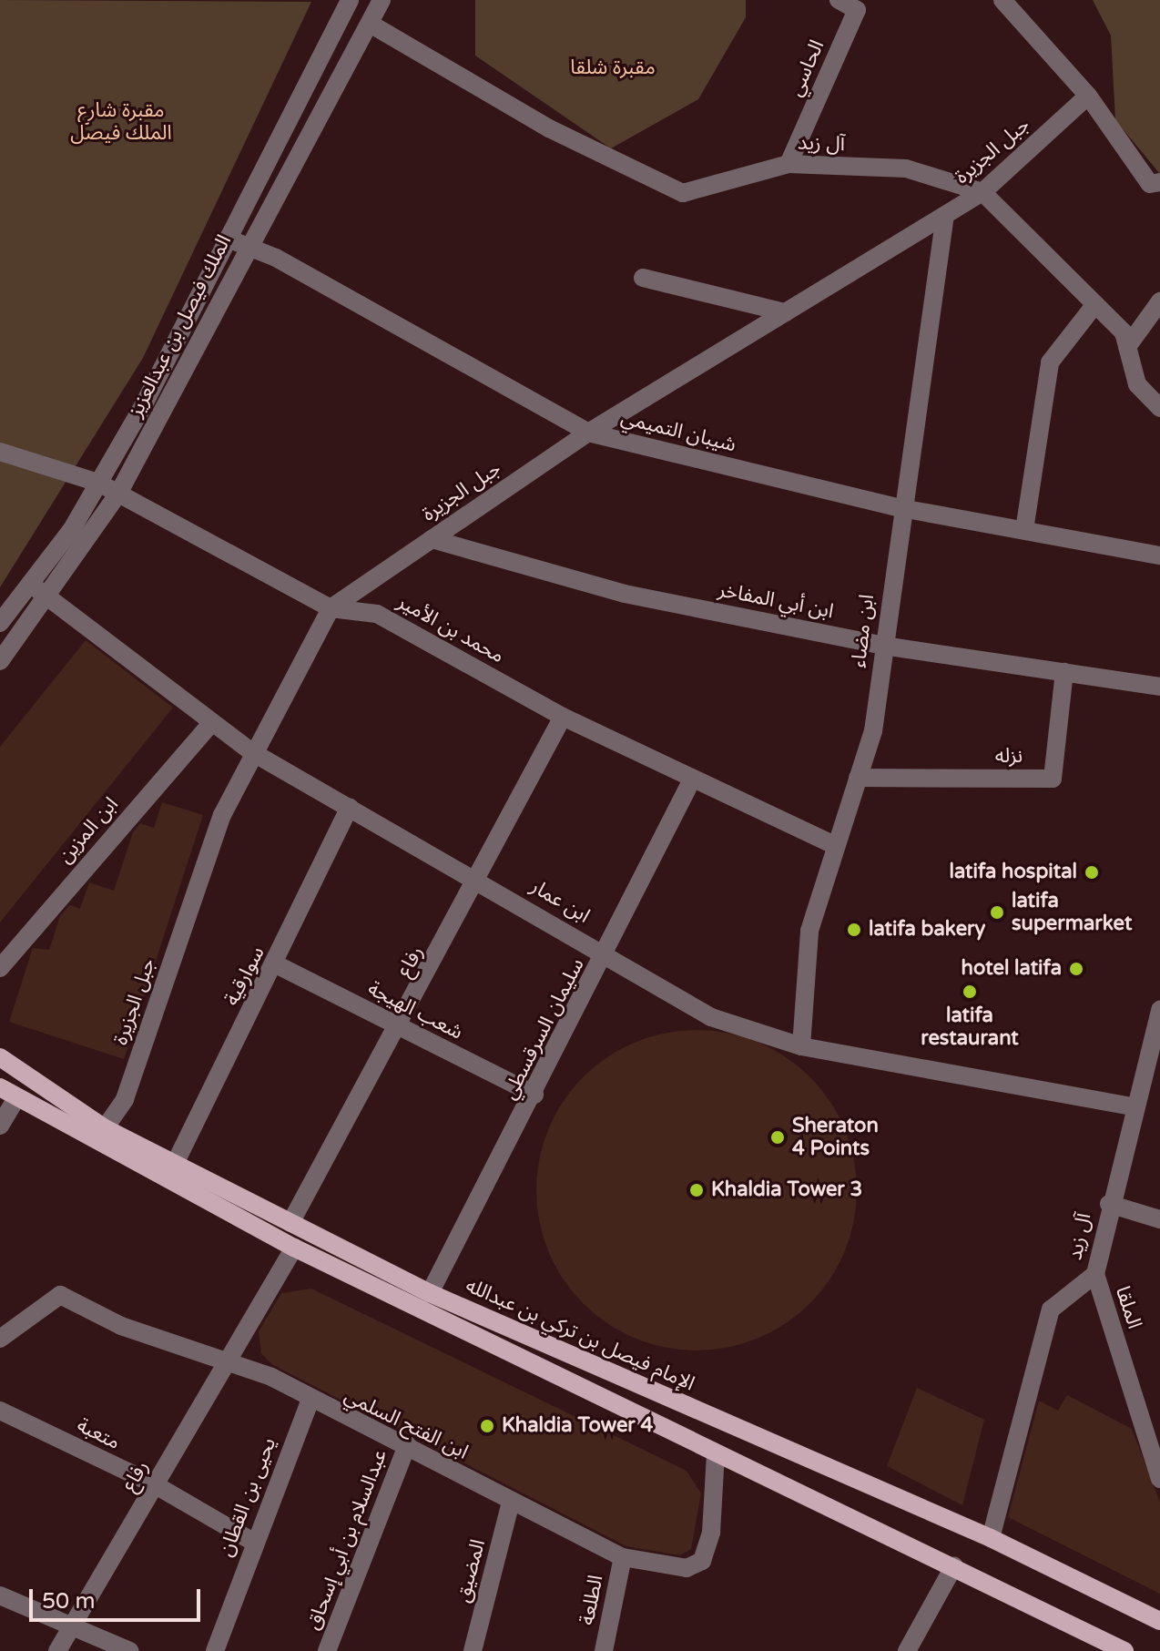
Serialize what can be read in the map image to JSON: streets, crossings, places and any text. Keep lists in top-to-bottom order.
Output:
{
  "streets": {
    "main road": ["الإمام فيصل بن تركي بن عبدالله"],
    "street": [
      "الحاسي",
      "آل زيد",
      "جبل الجزيرة",
      "الملك فيصل بن عبدالعزيز",
      "شيبان التميمي",
      "ابن أبي المفاخر",
      "محمد بن الأمير",
      "ابن مضاء",
      "نزله",
      "ابن المزين",
      "ابن عمار",
      "رفاع",
      "سوارقية",
      "شعب الهيجة",
      "سليمان السرقسطي",
      "الملقا",
      "ابن الفتح السلمي",
      "متعبة",
      "يحيى بن القطان",
      "عبدالسلام بن أبي إسحاق",
      "المضيق",
      "الطلعة"
    ]
  },
  "crossings": [
    ["الحاسي", "آل زيد"],
    ["آل زيد", "جبل الجزيرة"],
    ["آل زيد", "الملك فيصل بن عبدالعزيز"],
    ["آل زيد", "ابن عمار"],
    ["آل زيد", "الملقا"],
    ["آل زيد", "الإمام فيصل بن تركي بن عبدالله"],
    ["جبل الجزيرة", "شيبان التميمي"],
    ["جبل الجزيرة", "ابن أبي المفاخر"],
    ["جبل الجزيرة", "محمد بن الأمير"],
    ["جبل الجزيرة", "ابن مضاء"],
    ["جبل الجزيرة", "ابن عمار"],
    ["جبل الجزيرة", "الإمام فيصل بن تركي بن عبدالله"],
    ["الملك فيصل بن عبدالعزيز", "شيبان التميمي"],
    ["الملك فيصل بن عبدالعزيز", "محمد بن الأمير"],
    ["الملك فيصل بن عبدالعزيز", "ابن عمار"],
    ["شيبان التميمي", "ابن مضاء"],
    ["ابن أبي المفاخر", "ابن مضاء"],
    ["ابن أبي المفاخر", "نزله"],
    ["محمد بن الأمير", "ابن مضاء"],
    ["محمد بن الأمير", "رفاع"],
    ["محمد بن الأمير", "سليمان السرقسطي"],
    ["ابن مضاء", "نزله"],
    ["ابن مضاء", "ابن عمار"],
    ["ابن المزين", "ابن عمار"],
    ["ابن عمار", "رفاع"],
    ["ابن عمار", "سوارقية"],
    ["ابن عمار", "سليمان السرقسطي"],
    ["رفاع", "شعب الهيجة"],
    ["رفاع", "الإمام فيصل بن تركي بن عبدالله"],
    ["رفاع", "ابن الفتح السلمي"],
    ["رفاع", "متعبة"],
    ["سوارقية", "شعب الهيجة"],
    ["سوارقية", "الإمام فيصل بن تركي بن عبدالله"],
    ["شعب الهيجة", "سليمان السرقسطي"],
    ["سليمان السرقسطي", "الإمام فيصل بن تركي بن عبدالله"],
    ["ابن الفتح السلمي", "يحيى بن القطان"],
    ["ابن الفتح السلمي", "عبدالسلام بن أبي إسحاق"],
    ["ابن الفتح السلمي", "المضيق"],
    ["ابن الفتح السلمي", "الطلعة"],
    ["متعبة", "يحيى بن القطان"]
  ],
  "parks": ["مقبرة شلقا", "مقبرة شارع الملك فيصل"],
  "places": [
    "latifa hospital",
    "latifa supermarket",
    "latifa bakery",
    "hotel latifa",
    "latifa restaurant",
    "Sheraton 4 Points",
    "Khaldia Tower 3",
    "Khaldia Tower 4"
  ],
  "scale_bar": "50 m"
}
